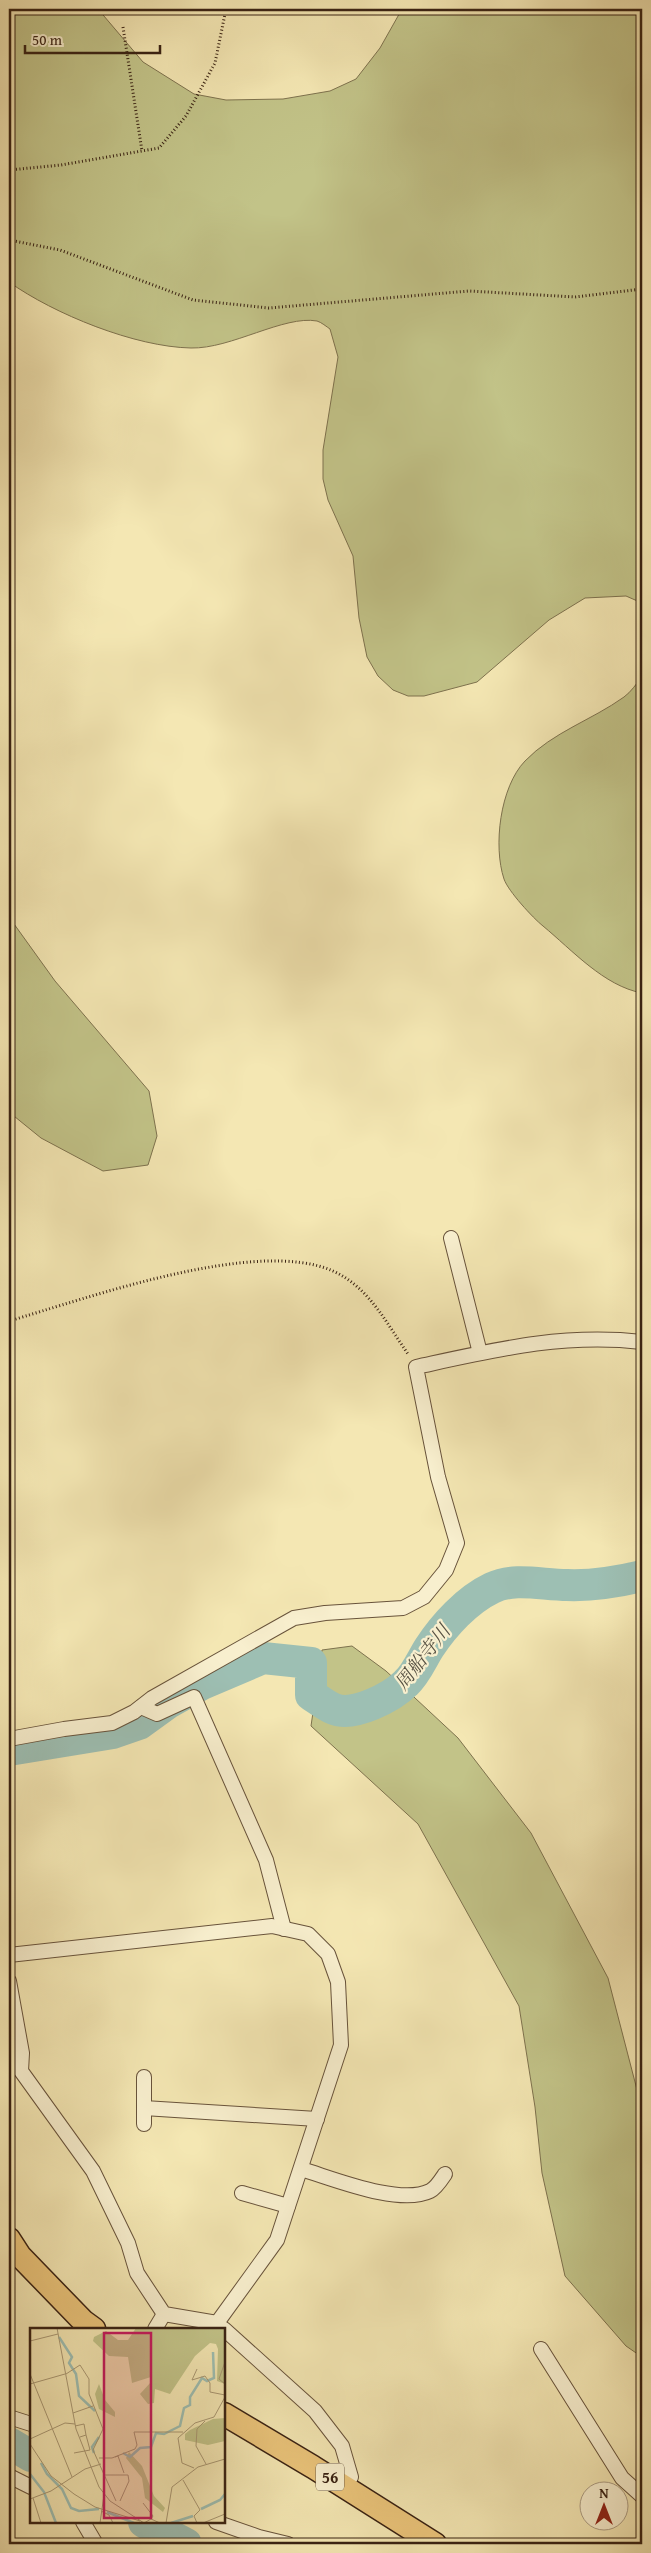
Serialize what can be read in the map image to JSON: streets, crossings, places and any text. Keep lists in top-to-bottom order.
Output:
{
  "streets": {
    "main road": ["56"]
  },
  "water": ["周船寺川"],
  "scale_bar": "50 m",
  "north": "top"
}
